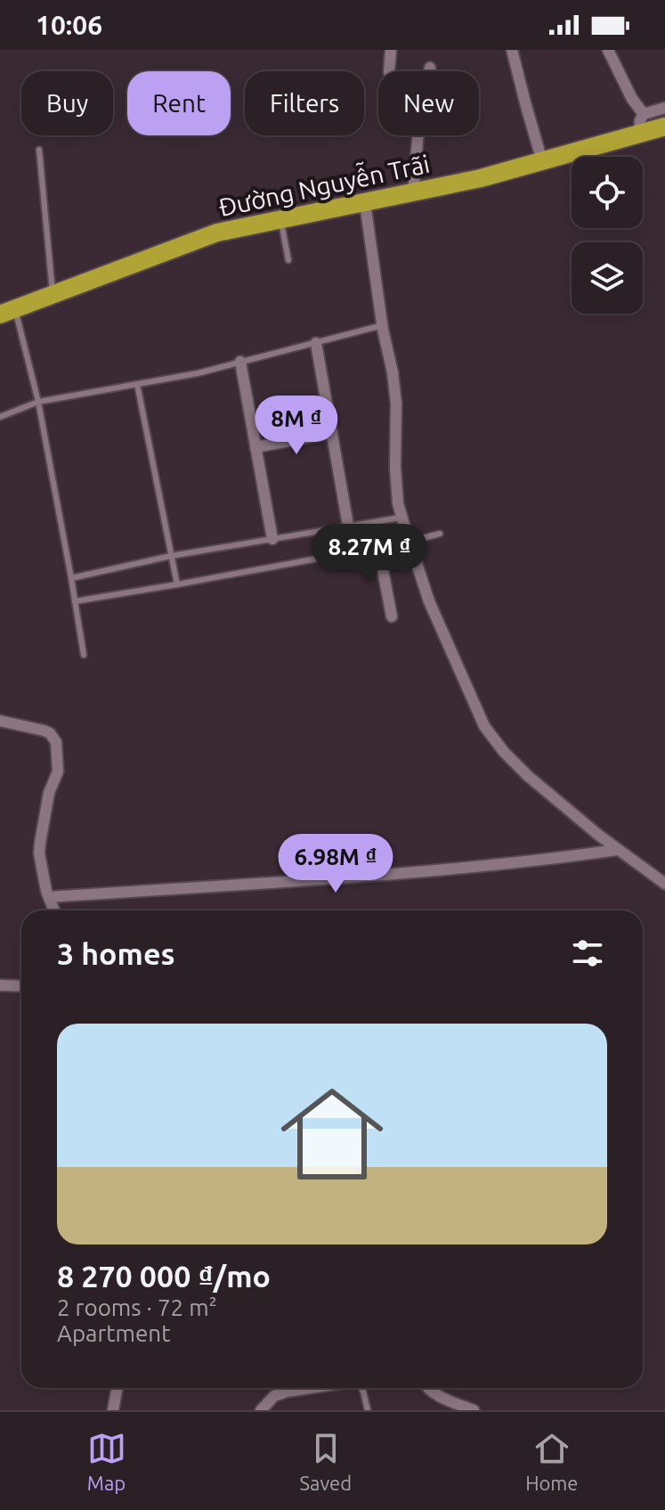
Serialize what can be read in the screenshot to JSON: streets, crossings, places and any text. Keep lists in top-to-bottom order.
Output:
{
  "streets": {
    "highway": ["Đường Nguyễn Trãi"]
  },
  "page": {
    "status": "10:06",
    "chip": [
      "Buy",
      "Rent",
      "Filters",
      "New"
    ],
    "price": ["8M ₫", "8.27M ₫", "6.98M ₫"],
    "heading": "3 homes",
    "list": [
      {
        "name": "8 270 000 ₫/mo",
        "note": "2 rooms · 72 m² · Apartment"
      }
    ],
    "tabs": ["Map", "Saved", "Home"]
  }
}
